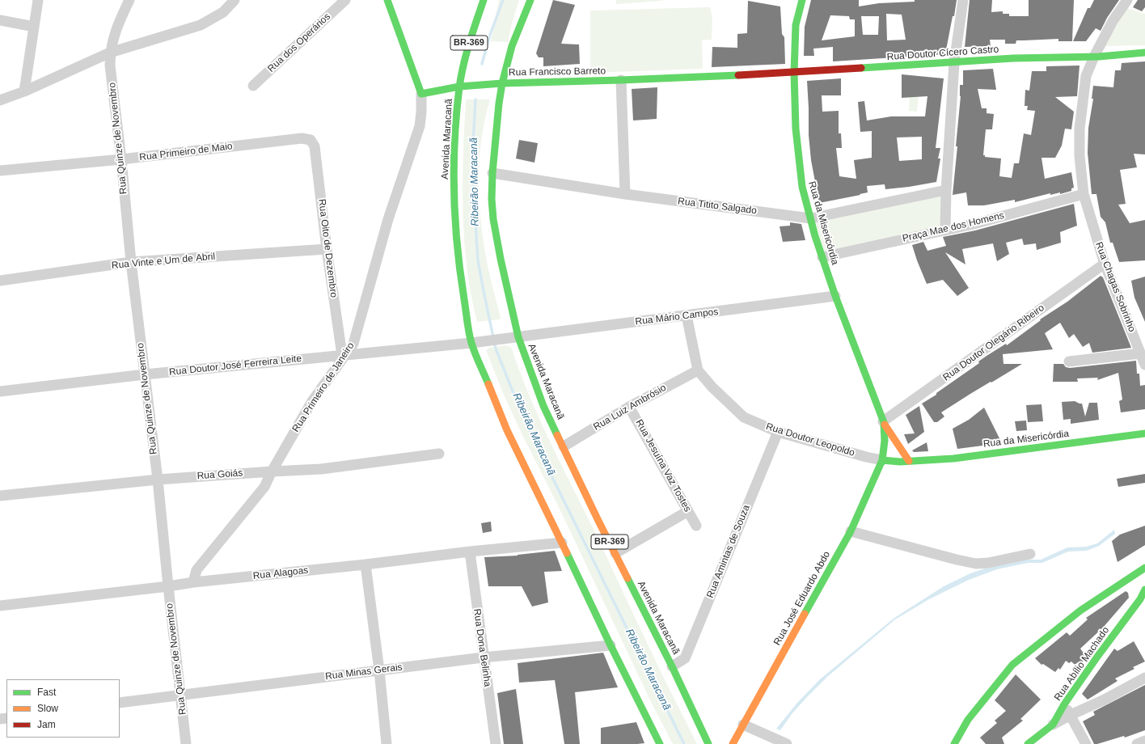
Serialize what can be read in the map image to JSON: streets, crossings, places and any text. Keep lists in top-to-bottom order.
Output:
{
  "streets": {
    "street": [
      "Rua dos Operários",
      "BR-369",
      "Rua Doutor Cícero Castro",
      "Rua Francisco Barreto",
      "Rua Quinze de Novembro",
      "Avenida Maracanã",
      "Rua Primeiro de Maio",
      "Rua Titito Salgado",
      "Rua da Misericórdia",
      "Praça Mae dos Homens",
      "Rua Oito de Dezembro",
      "Rua Vinte e Um de Abril",
      "Rua Chagas Sobrinho",
      "Rua Mário Campos",
      "Rua Doutor Olegário Ribeiro",
      "Rua Doutor José Ferreira Leite",
      "Rua Primeiro de Janeiro",
      "Rua Luiz Ambrósio",
      "Rua Doutor Leopoldo",
      "Rua Jesuína Vaz Tostes",
      "Rua Goiás",
      "Rua Amintas de Souza",
      "Rua Alagoas",
      "Rua José Eduardo Abdo",
      "Rua Dona Belinha",
      "Rua Abílio Machado",
      "Rua Minas Gerais"
    ]
  },
  "crossings": [
    ["Rua Doutor Cícero Castro", "Rua Francisco Barreto"],
    ["Rua Doutor Cícero Castro", "Rua da Misericórdia"],
    ["Rua Doutor Cícero Castro", "Rua Chagas Sobrinho"],
    ["Rua Francisco Barreto", "Avenida Maracanã"],
    ["Rua Francisco Barreto", "Rua da Misericórdia"],
    ["Rua Francisco Barreto", "Rua Primeiro de Janeiro"],
    ["Rua Quinze de Novembro", "Rua Primeiro de Maio"],
    ["Rua Quinze de Novembro", "Rua Vinte e Um de Abril"],
    ["Rua Quinze de Novembro", "Rua Doutor José Ferreira Leite"],
    ["Rua Quinze de Novembro", "Rua Goiás"],
    ["Rua Quinze de Novembro", "Rua Alagoas"],
    ["Rua Quinze de Novembro", "Rua Minas Gerais"],
    ["Avenida Maracanã", "Rua Titito Salgado"],
    ["Avenida Maracanã", "Rua Mário Campos"],
    ["Avenida Maracanã", "Rua Doutor José Ferreira Leite"],
    ["Avenida Maracanã", "Rua Luiz Ambrósio"],
    ["Avenida Maracanã", "Rua Amintas de Souza"],
    ["Avenida Maracanã", "Rua Alagoas"],
    ["Avenida Maracanã", "Rua Minas Gerais"],
    ["Rua Primeiro de Maio", "Rua Oito de Dezembro"],
    ["Rua Titito Salgado", "Rua da Misericórdia"],
    ["Rua da Misericórdia", "Praça Mae dos Homens"],
    ["Rua da Misericórdia", "Rua Mário Campos"],
    ["Rua da Misericórdia", "Rua Doutor Olegário Ribeiro"],
    ["Rua da Misericórdia", "Rua Doutor Leopoldo"],
    ["Rua da Misericórdia", "Rua José Eduardo Abdo"],
    ["Praça Mae dos Homens", "Rua Chagas Sobrinho"],
    ["Rua Oito de Dezembro", "Rua Vinte e Um de Abril"],
    ["Rua Oito de Dezembro", "Rua Doutor José Ferreira Leite"],
    ["Rua Oito de Dezembro", "Rua Primeiro de Janeiro"],
    ["Rua Chagas Sobrinho", "Rua Doutor Olegário Ribeiro"],
    ["Rua Mário Campos", "Rua Doutor José Ferreira Leite"],
    ["Rua Mário Campos", "Rua Doutor Leopoldo"],
    ["Rua Doutor José Ferreira Leite", "Rua Primeiro de Janeiro"],
    ["Rua Primeiro de Janeiro", "Rua Goiás"],
    ["Rua Primeiro de Janeiro", "Rua Alagoas"],
    ["Rua Luiz Ambrósio", "Rua Doutor Leopoldo"],
    ["Rua Luiz Ambrósio", "Rua Jesuína Vaz Tostes"],
    ["Rua Doutor Leopoldo", "Rua Amintas de Souza"],
    ["Rua Doutor Leopoldo", "Rua José Eduardo Abdo"],
    ["Rua Alagoas", "Rua Dona Belinha"],
    ["Rua Dona Belinha", "Rua Minas Gerais"]
  ],
  "water": ["Ribeirão Maracanã"],
  "legend": ["Fast", "Slow", "Jam"]
}
